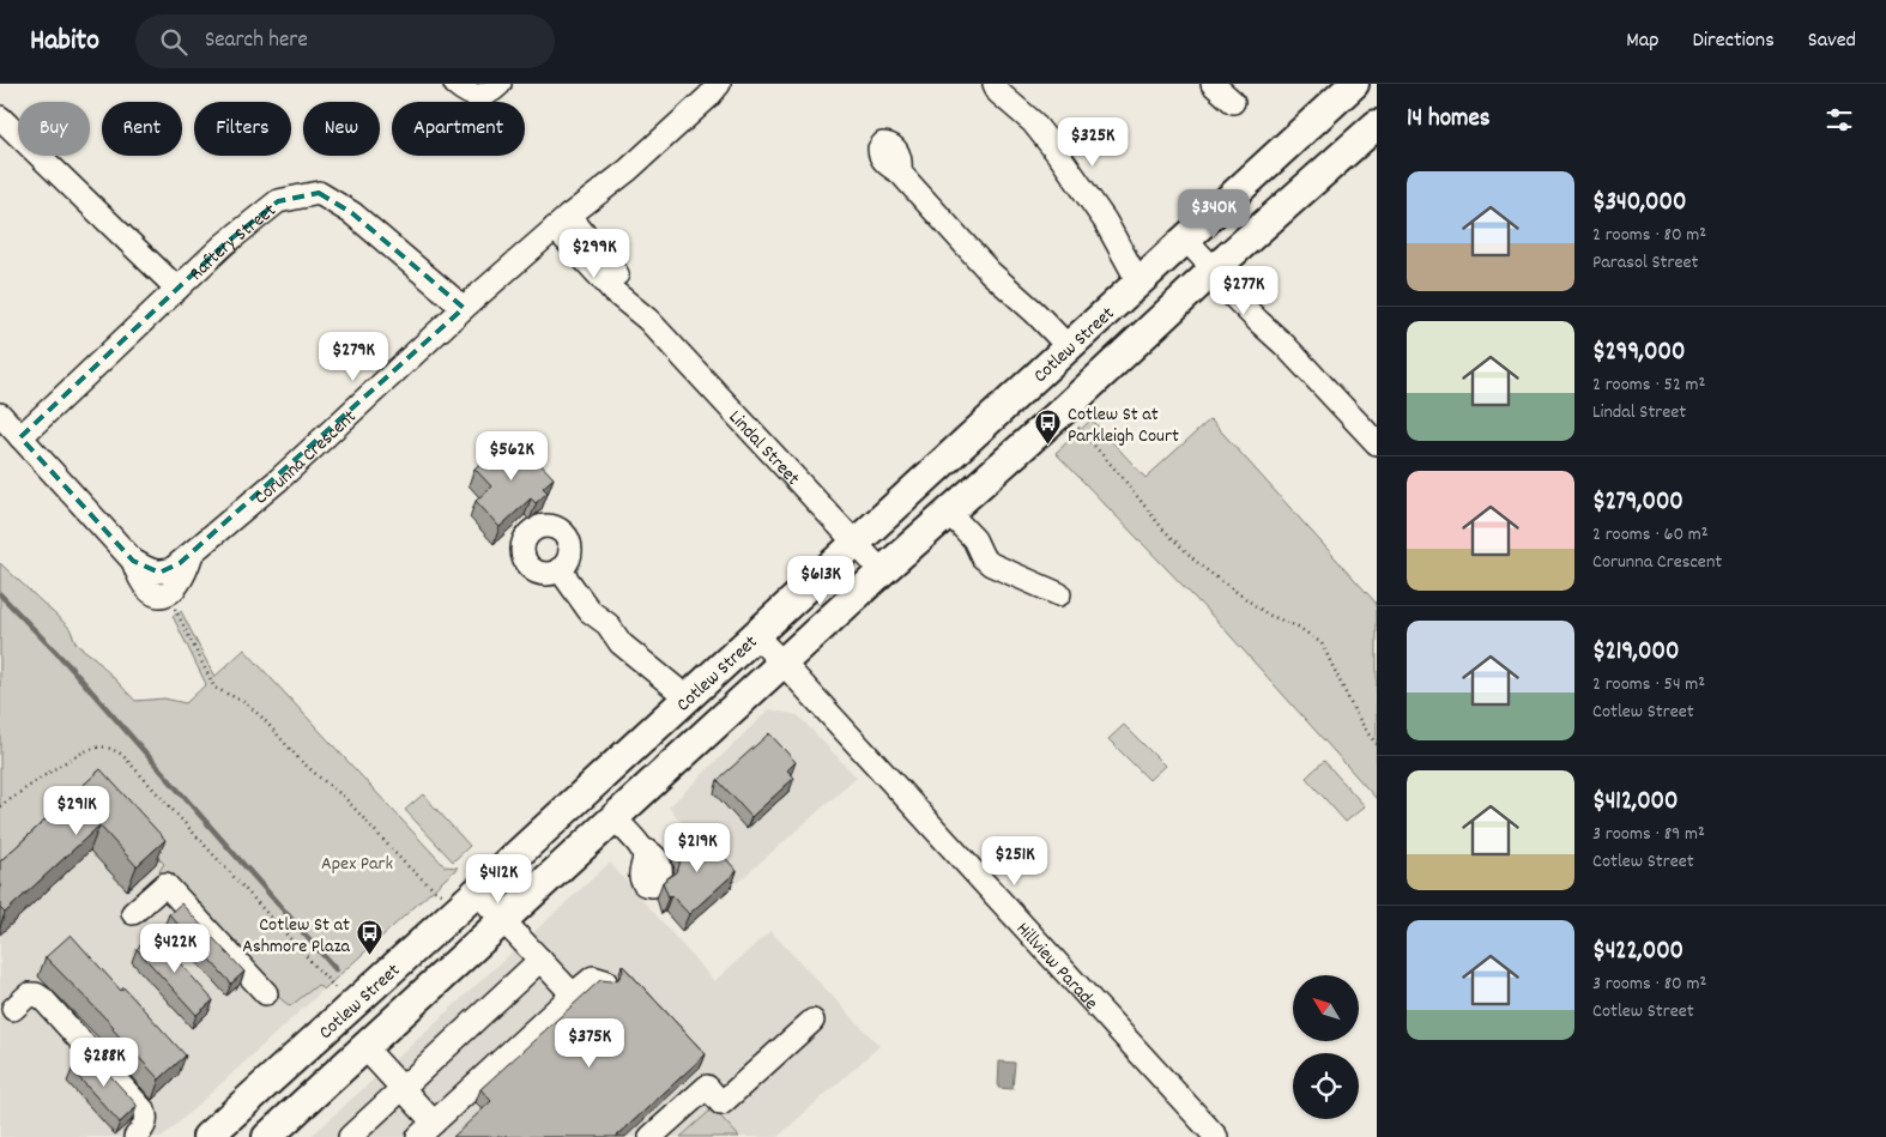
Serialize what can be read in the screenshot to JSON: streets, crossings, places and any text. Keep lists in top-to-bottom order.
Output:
{
  "streets": {
    "main road": ["Cotlew Street"],
    "street": [
      "Raftery Street",
      "Lindal Street",
      "Corunna Crescent",
      "Hillview Parade"
    ]
  },
  "crossings": [
    ["Raftery Street", "Corunna Crescent"],
    ["Cotlew Street", "Lindal Street"],
    ["Cotlew Street", "Hillview Parade"],
    ["Lindal Street", "Corunna Crescent"]
  ],
  "parks": ["Apex Park"],
  "places": {
    "bus stop": ["Cotlew St at Parkleigh Court", "Cotlew St at Ashmore Plaza"]
  },
  "north": "top left",
  "page": {
    "header": "Habito",
    "search": "Search here",
    "nav": ["Map", "Directions", "Saved"],
    "heading": "14 homes",
    "chip": [
      "Buy",
      "Rent",
      "Filters",
      "New",
      "Apartment"
    ],
    "price": [
      "$325K",
      "$340K",
      "$299K",
      "$277K",
      "$279K",
      "$562K",
      "$613K",
      "$291K",
      "$219K",
      "$251K",
      "$412K",
      "$422K",
      "$375K",
      "$288K"
    ],
    "list": [
      {
        "name": "$340,000",
        "note": "2 rooms · 80 m² · Parasol Street"
      },
      {
        "name": "$299,000",
        "note": "2 rooms · 52 m² · Lindal Street"
      },
      {
        "name": "$279,000",
        "note": "2 rooms · 60 m² · Corunna Crescent"
      },
      {
        "name": "$219,000",
        "note": "2 rooms · 54 m² · Cotlew Street"
      },
      {
        "name": "$412,000",
        "note": "3 rooms · 89 m² · Cotlew Street"
      },
      {
        "name": "$422,000",
        "note": "3 rooms · 80 m² · Cotlew Street"
      }
    ]
  }
}
